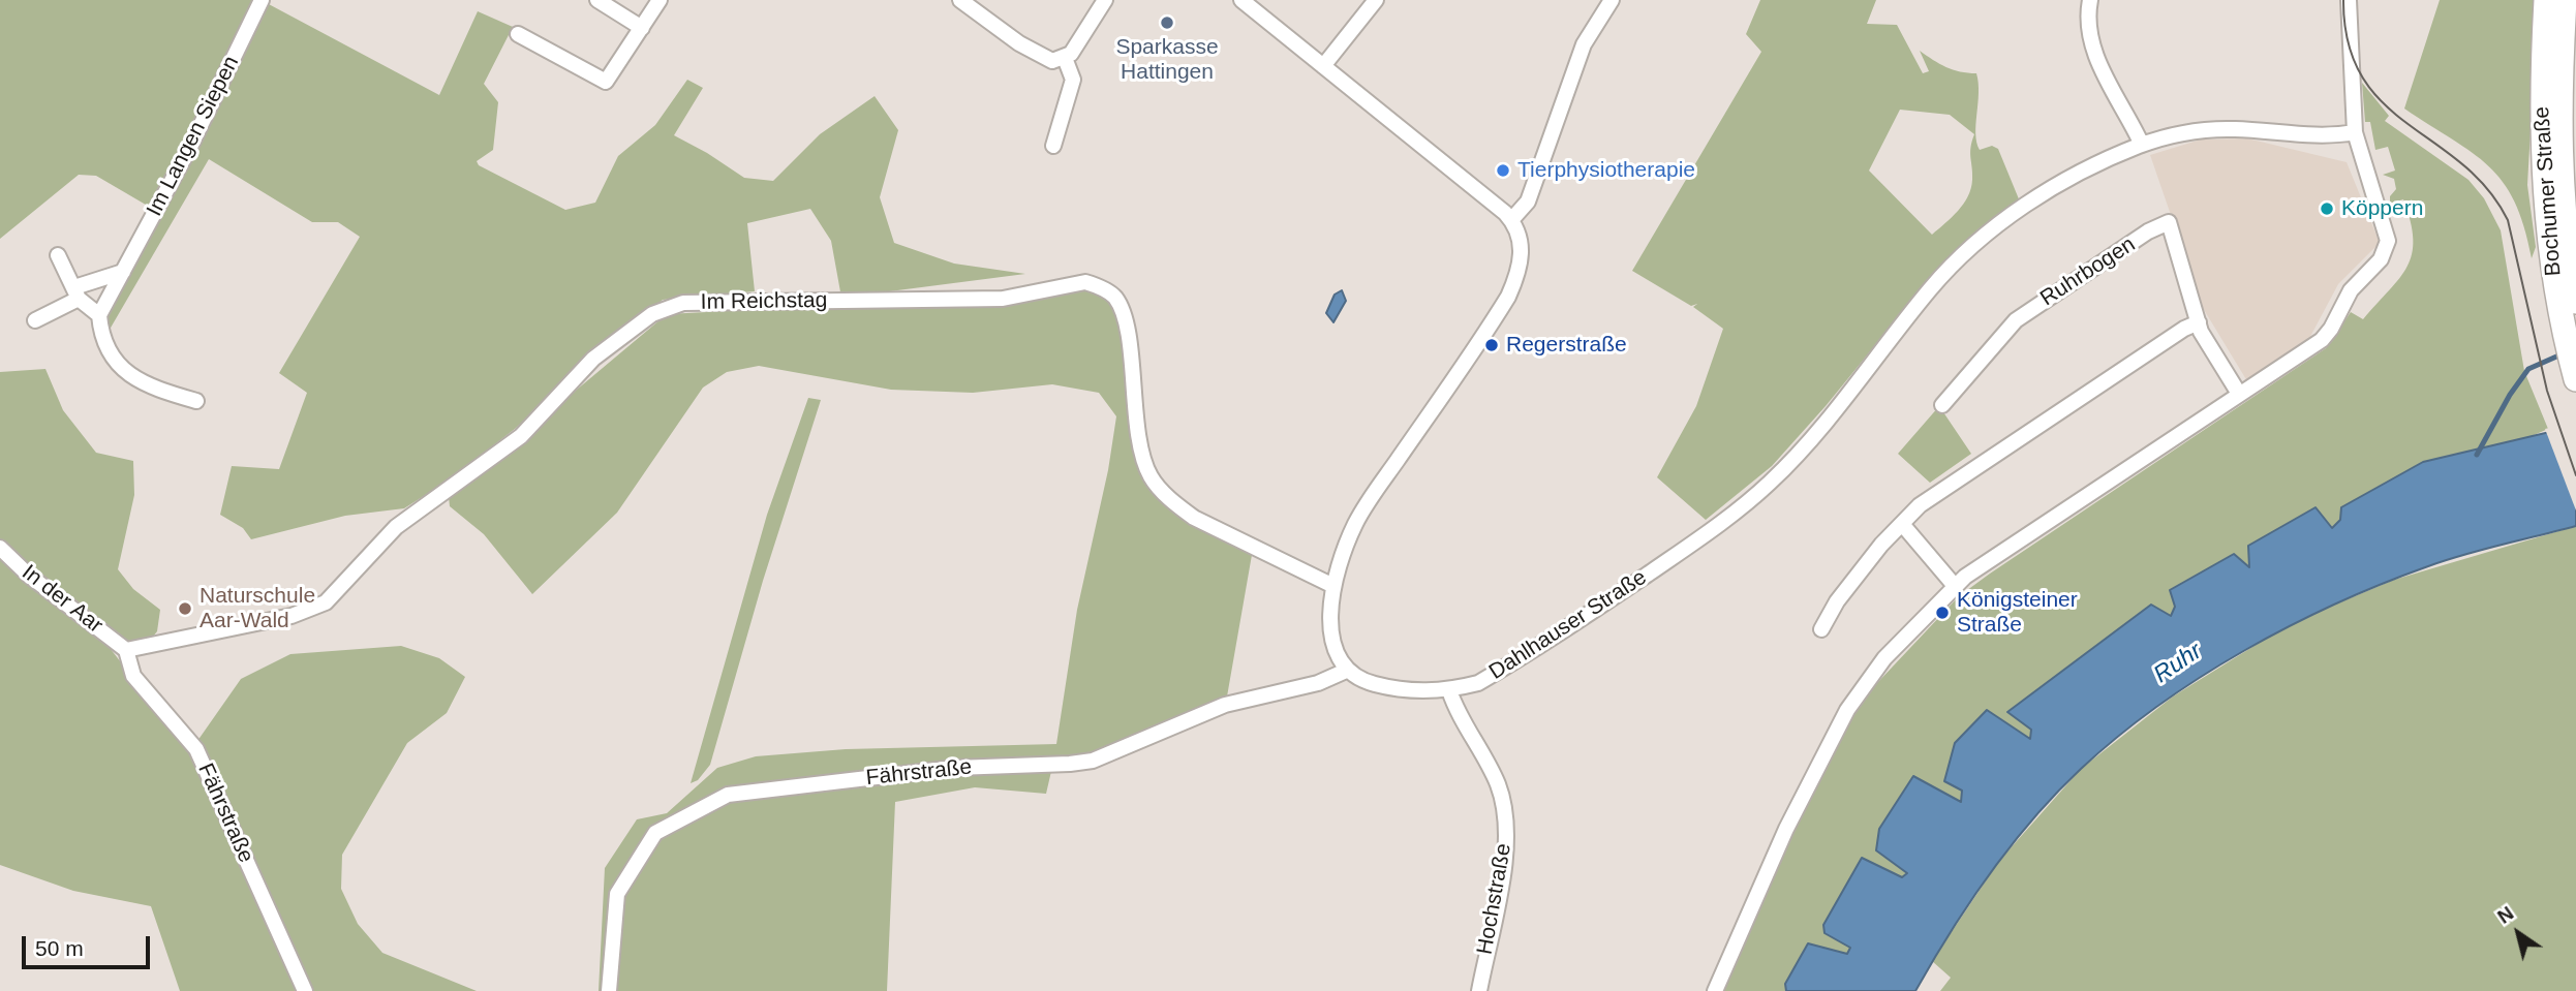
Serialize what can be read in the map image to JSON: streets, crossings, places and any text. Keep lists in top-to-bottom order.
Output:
{
  "streets": {
    "main road": ["Bochumer Straße"],
    "street": [
      "Im Langen Siepen",
      "Ruhrbogen",
      "Im Reichstag",
      "In der Aar",
      "Dahlhauser Straße",
      "Fährstraße",
      "Hochstraße"
    ]
  },
  "crossings": [
    ["Im Reichstag", "In der Aar"],
    ["Im Reichstag", "Fährstraße"],
    ["In der Aar", "Fährstraße"],
    ["Dahlhauser Straße", "Fährstraße"],
    ["Dahlhauser Straße", "Hochstraße"]
  ],
  "water": ["Ruhr"],
  "places": [
    "Sparkasse Hattingen",
    "Tierphysiotherapie",
    "Köppern",
    "Regerstraße",
    "Naturschule Aar-Wald",
    "Königsteiner Straße"
  ],
  "scale_bar": "50 m",
  "north": "top left"
}
